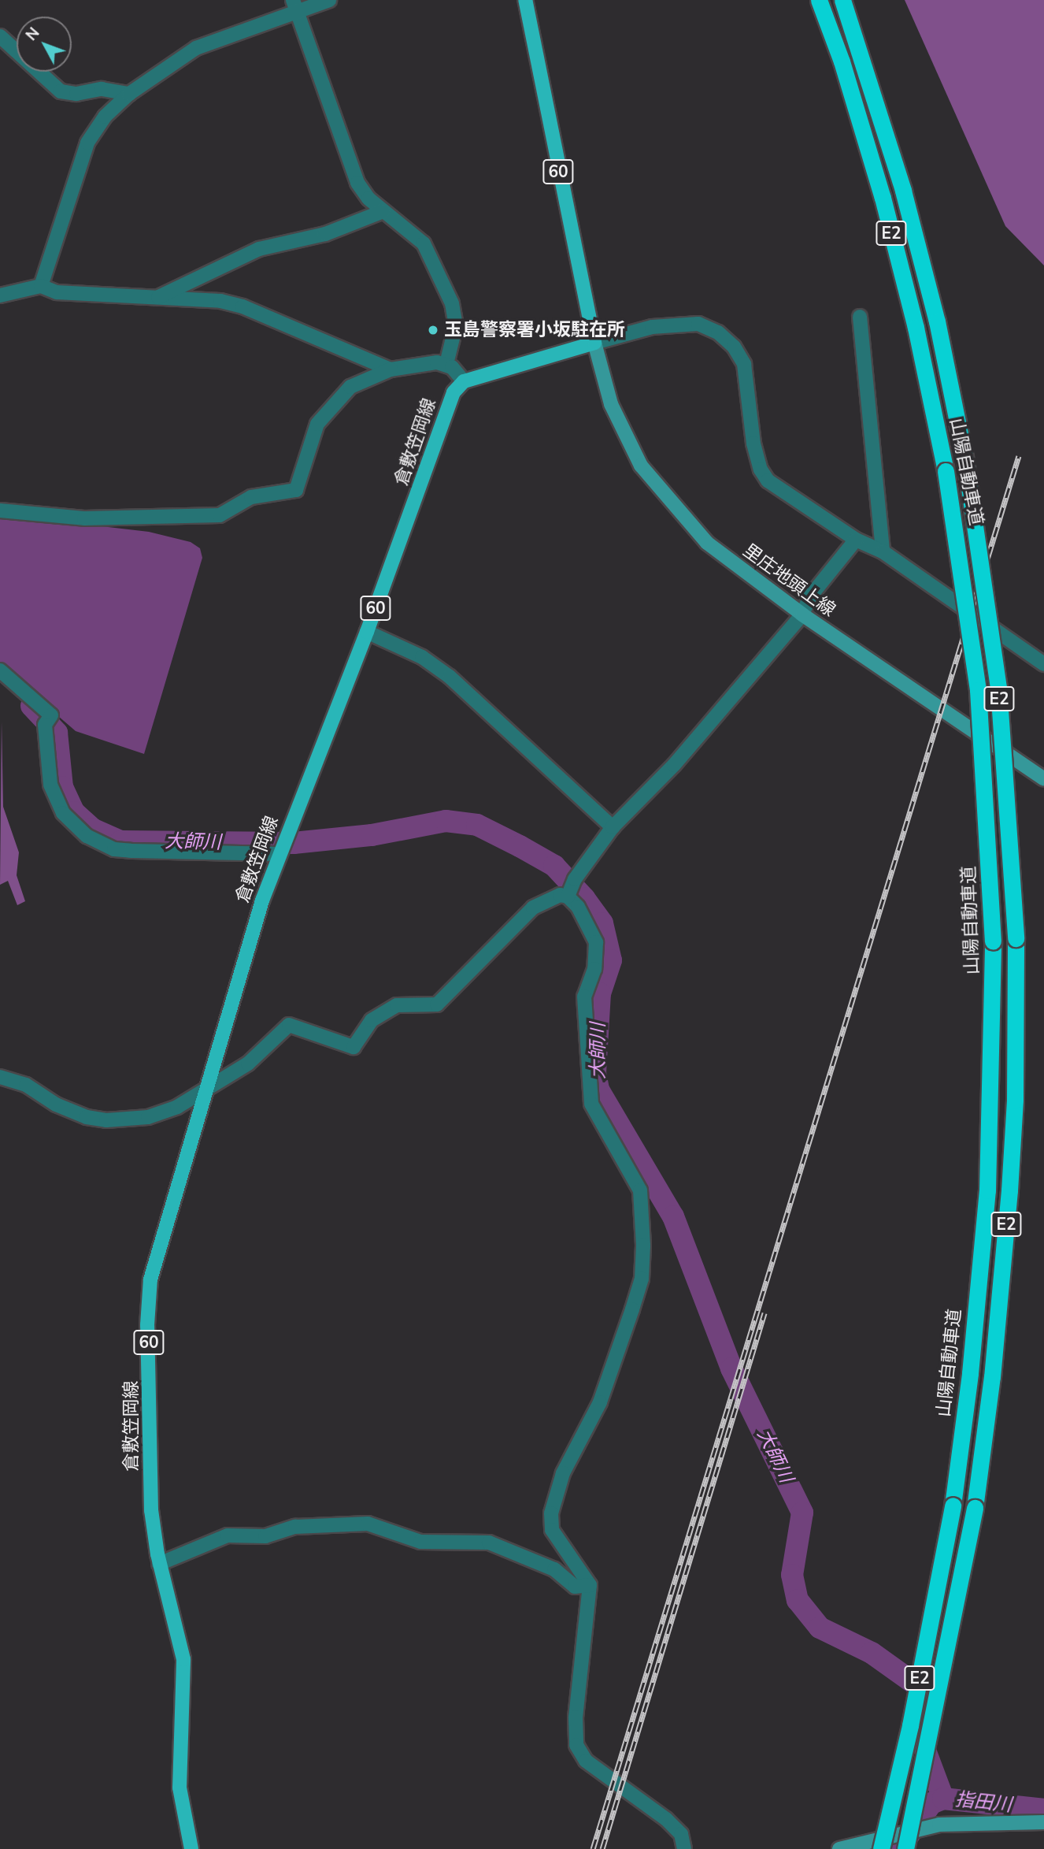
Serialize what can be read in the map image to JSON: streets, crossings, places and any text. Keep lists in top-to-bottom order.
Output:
{
  "streets": {
    "highway": ["E2", "山陽自動車道"],
    "main road": ["60", "倉敷笠岡線", "里庄地頭上線"]
  },
  "crossings": [
    ["60", "里庄地頭上線"]
  ],
  "water": ["大師川", "指田川"],
  "places": ["玉島警察署小坂駐在所"],
  "north": "top left"
}
